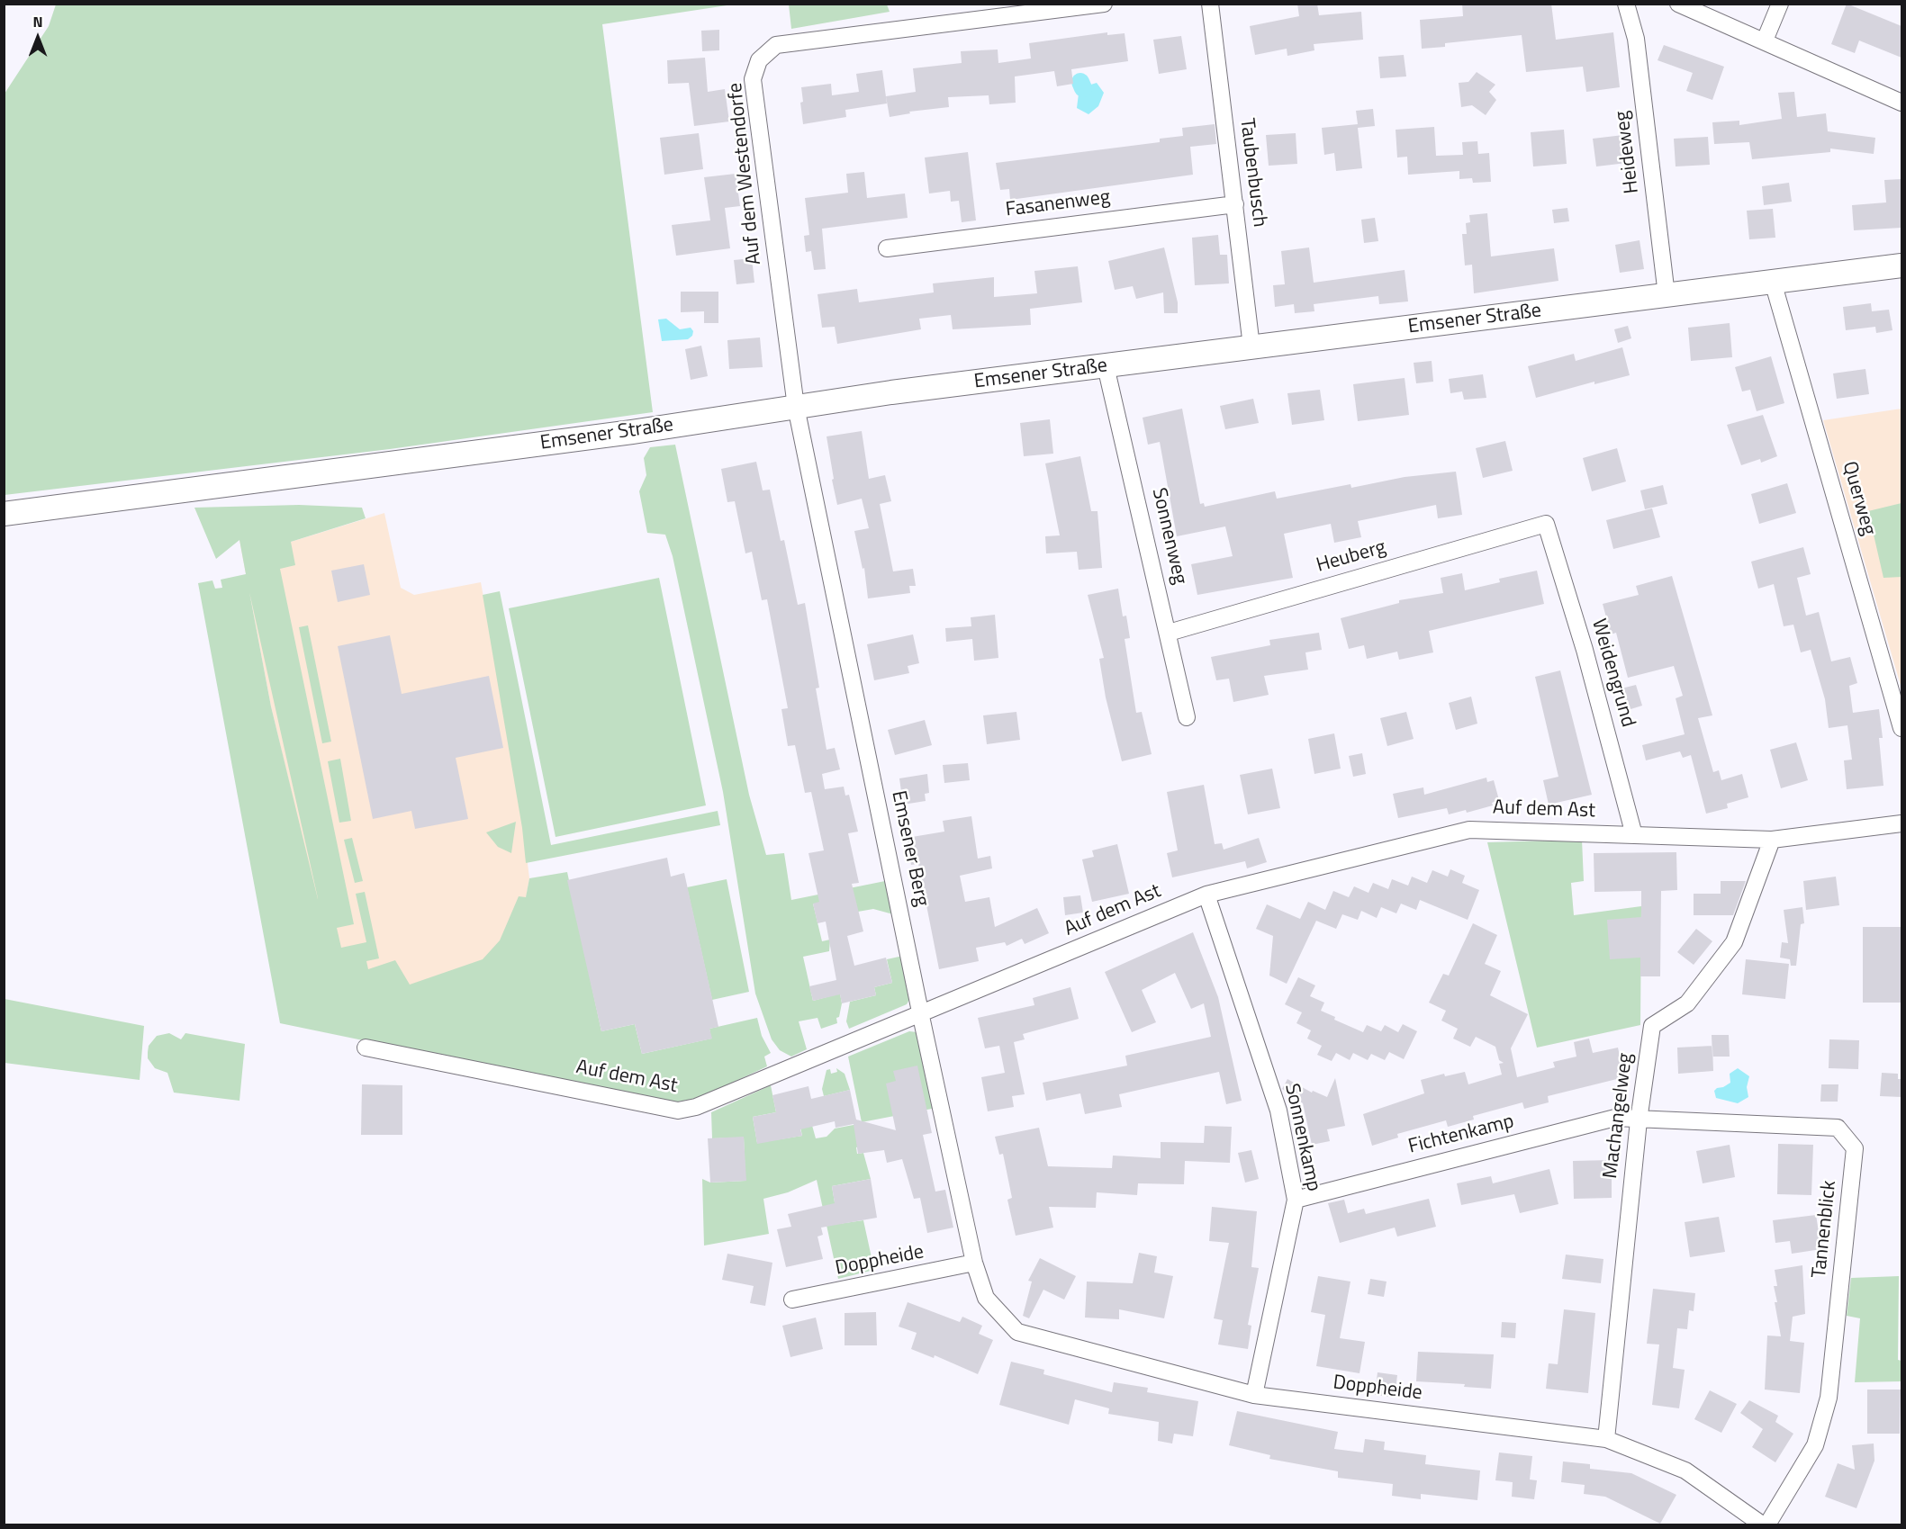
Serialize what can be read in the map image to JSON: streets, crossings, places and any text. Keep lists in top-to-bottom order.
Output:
{
  "streets": {
    "street": [
      "Heideweg",
      "Taubenbusch",
      "Auf dem Westendorfe",
      "Fasanenweg",
      "Emsener Straße",
      "Querweg",
      "Sonnenweg",
      "Heuberg",
      "Weidengrund",
      "Auf dem Ast",
      "Emsener Berg",
      "Machangelweg",
      "Fichtenkamp",
      "Sonnenkamp",
      "Tannenblick",
      "Doppheide"
    ]
  },
  "crossings": [
    ["Heideweg", "Emsener Straße"],
    ["Taubenbusch", "Fasanenweg"],
    ["Taubenbusch", "Emsener Straße"],
    ["Auf dem Westendorfe", "Emsener Straße"],
    ["Auf dem Westendorfe", "Emsener Berg"],
    ["Emsener Straße", "Querweg"],
    ["Emsener Straße", "Sonnenweg"],
    ["Emsener Straße", "Emsener Berg"],
    ["Sonnenweg", "Heuberg"],
    ["Heuberg", "Weidengrund"],
    ["Weidengrund", "Auf dem Ast"],
    ["Auf dem Ast", "Emsener Berg"],
    ["Auf dem Ast", "Machangelweg"],
    ["Auf dem Ast", "Sonnenkamp"],
    ["Emsener Berg", "Doppheide"],
    ["Machangelweg", "Fichtenkamp"],
    ["Machangelweg", "Tannenblick"],
    ["Machangelweg", "Doppheide"],
    ["Fichtenkamp", "Sonnenkamp"],
    ["Fichtenkamp", "Tannenblick"],
    ["Sonnenkamp", "Doppheide"]
  ],
  "north": "top"
}
